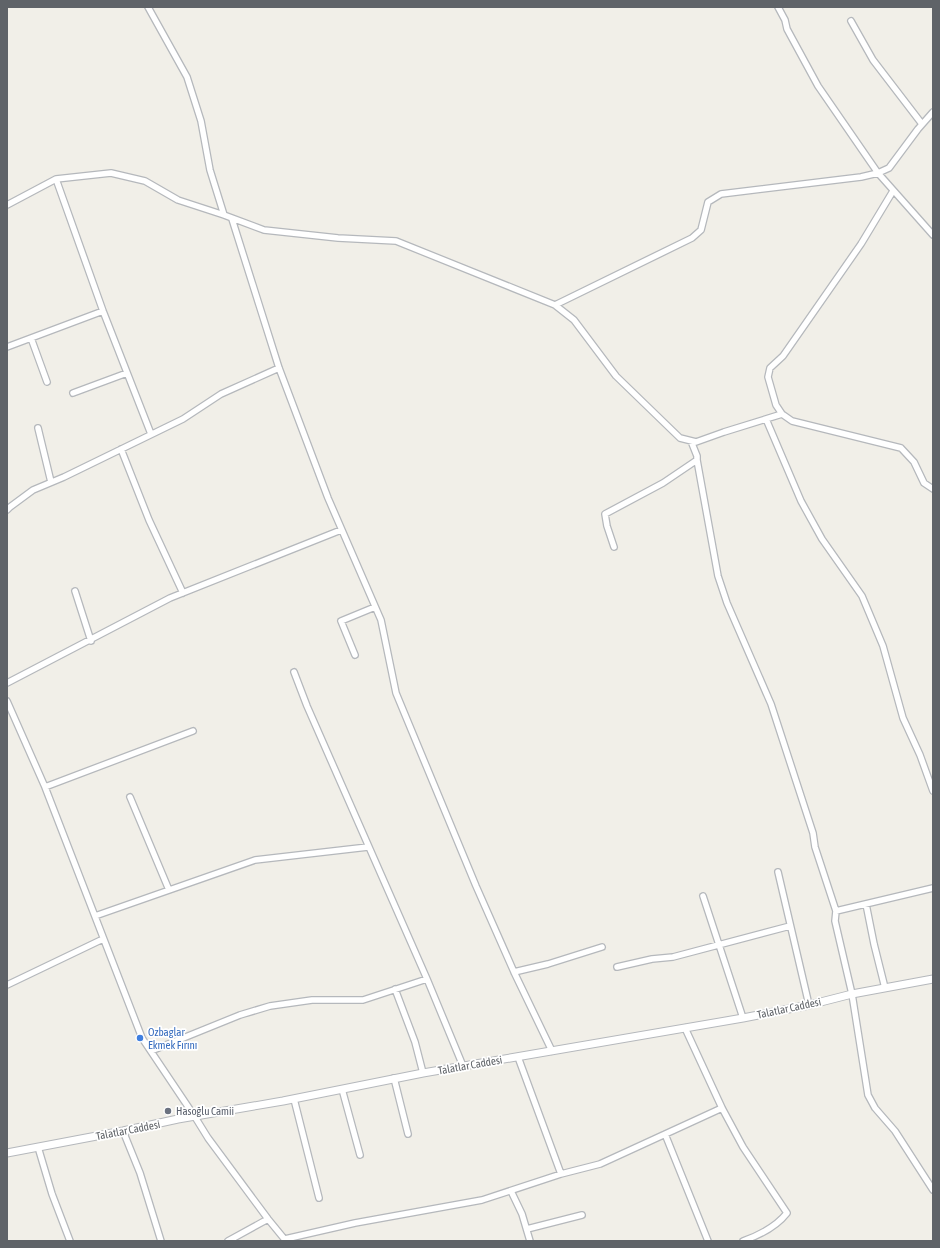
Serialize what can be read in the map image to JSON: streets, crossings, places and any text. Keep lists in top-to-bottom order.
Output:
{
  "streets": {
    "street": ["Talatlar Caddesi"]
  },
  "places": ["Ozbaglar Ekmek Fırını", "Hasoğlu Camii"]
}
